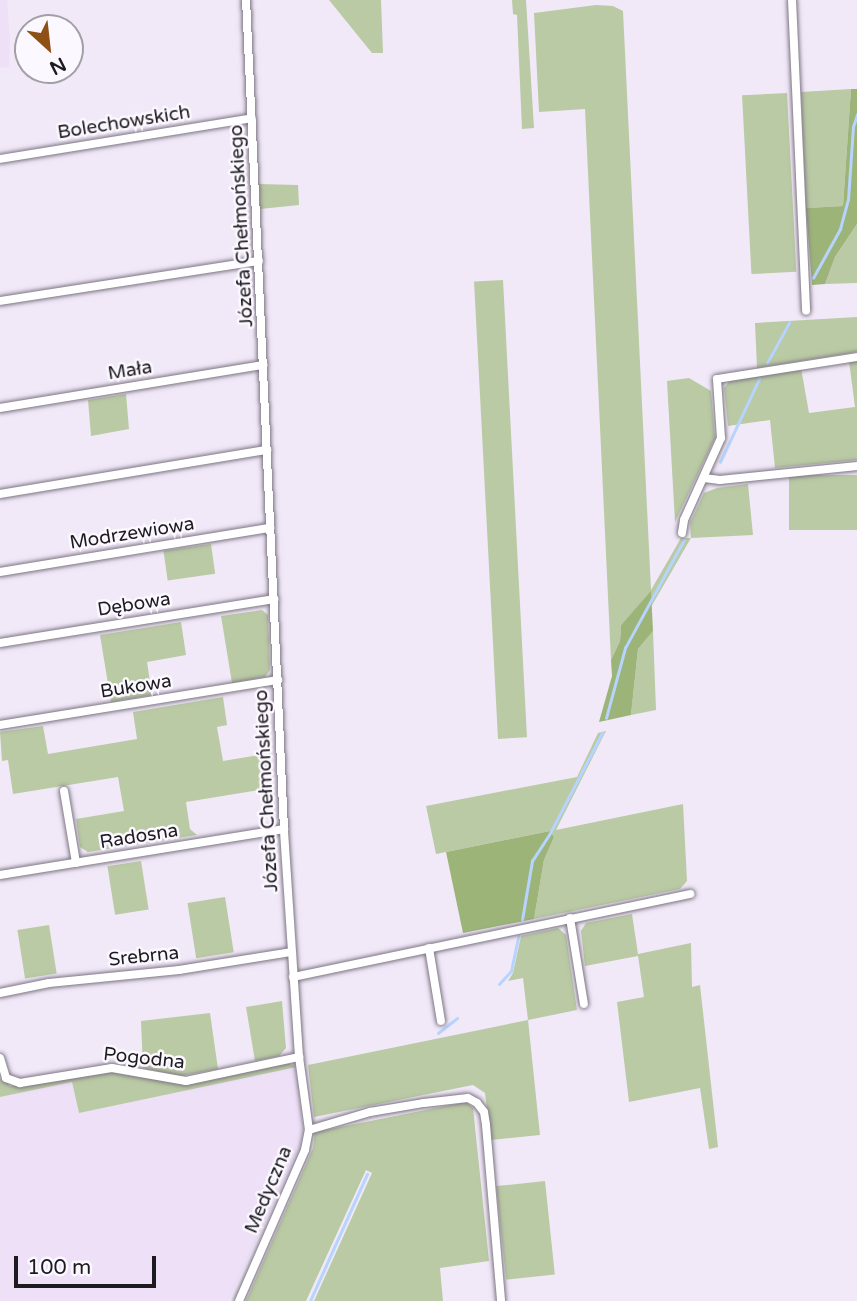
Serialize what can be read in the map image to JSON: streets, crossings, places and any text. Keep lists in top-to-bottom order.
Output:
{
  "streets": {
    "street": [
      "Bolechowskich",
      "Józefa Chełmońskiego",
      "Mała",
      "Modrzewiowa",
      "Dębowa",
      "Bukowa",
      "Radosna",
      "Srebrna",
      "Pogodna",
      "Medyczna"
    ]
  },
  "crossings": [
    ["Bolechowskich", "Józefa Chełmońskiego"],
    ["Józefa Chełmońskiego", "Mała"],
    ["Józefa Chełmońskiego", "Modrzewiowa"],
    ["Józefa Chełmońskiego", "Dębowa"],
    ["Józefa Chełmońskiego", "Bukowa"],
    ["Józefa Chełmońskiego", "Radosna"],
    ["Józefa Chełmońskiego", "Srebrna"],
    ["Józefa Chełmońskiego", "Pogodna"],
    ["Józefa Chełmońskiego", "Medyczna"]
  ],
  "scale_bar": "100 m",
  "north": "bottom right"
}
